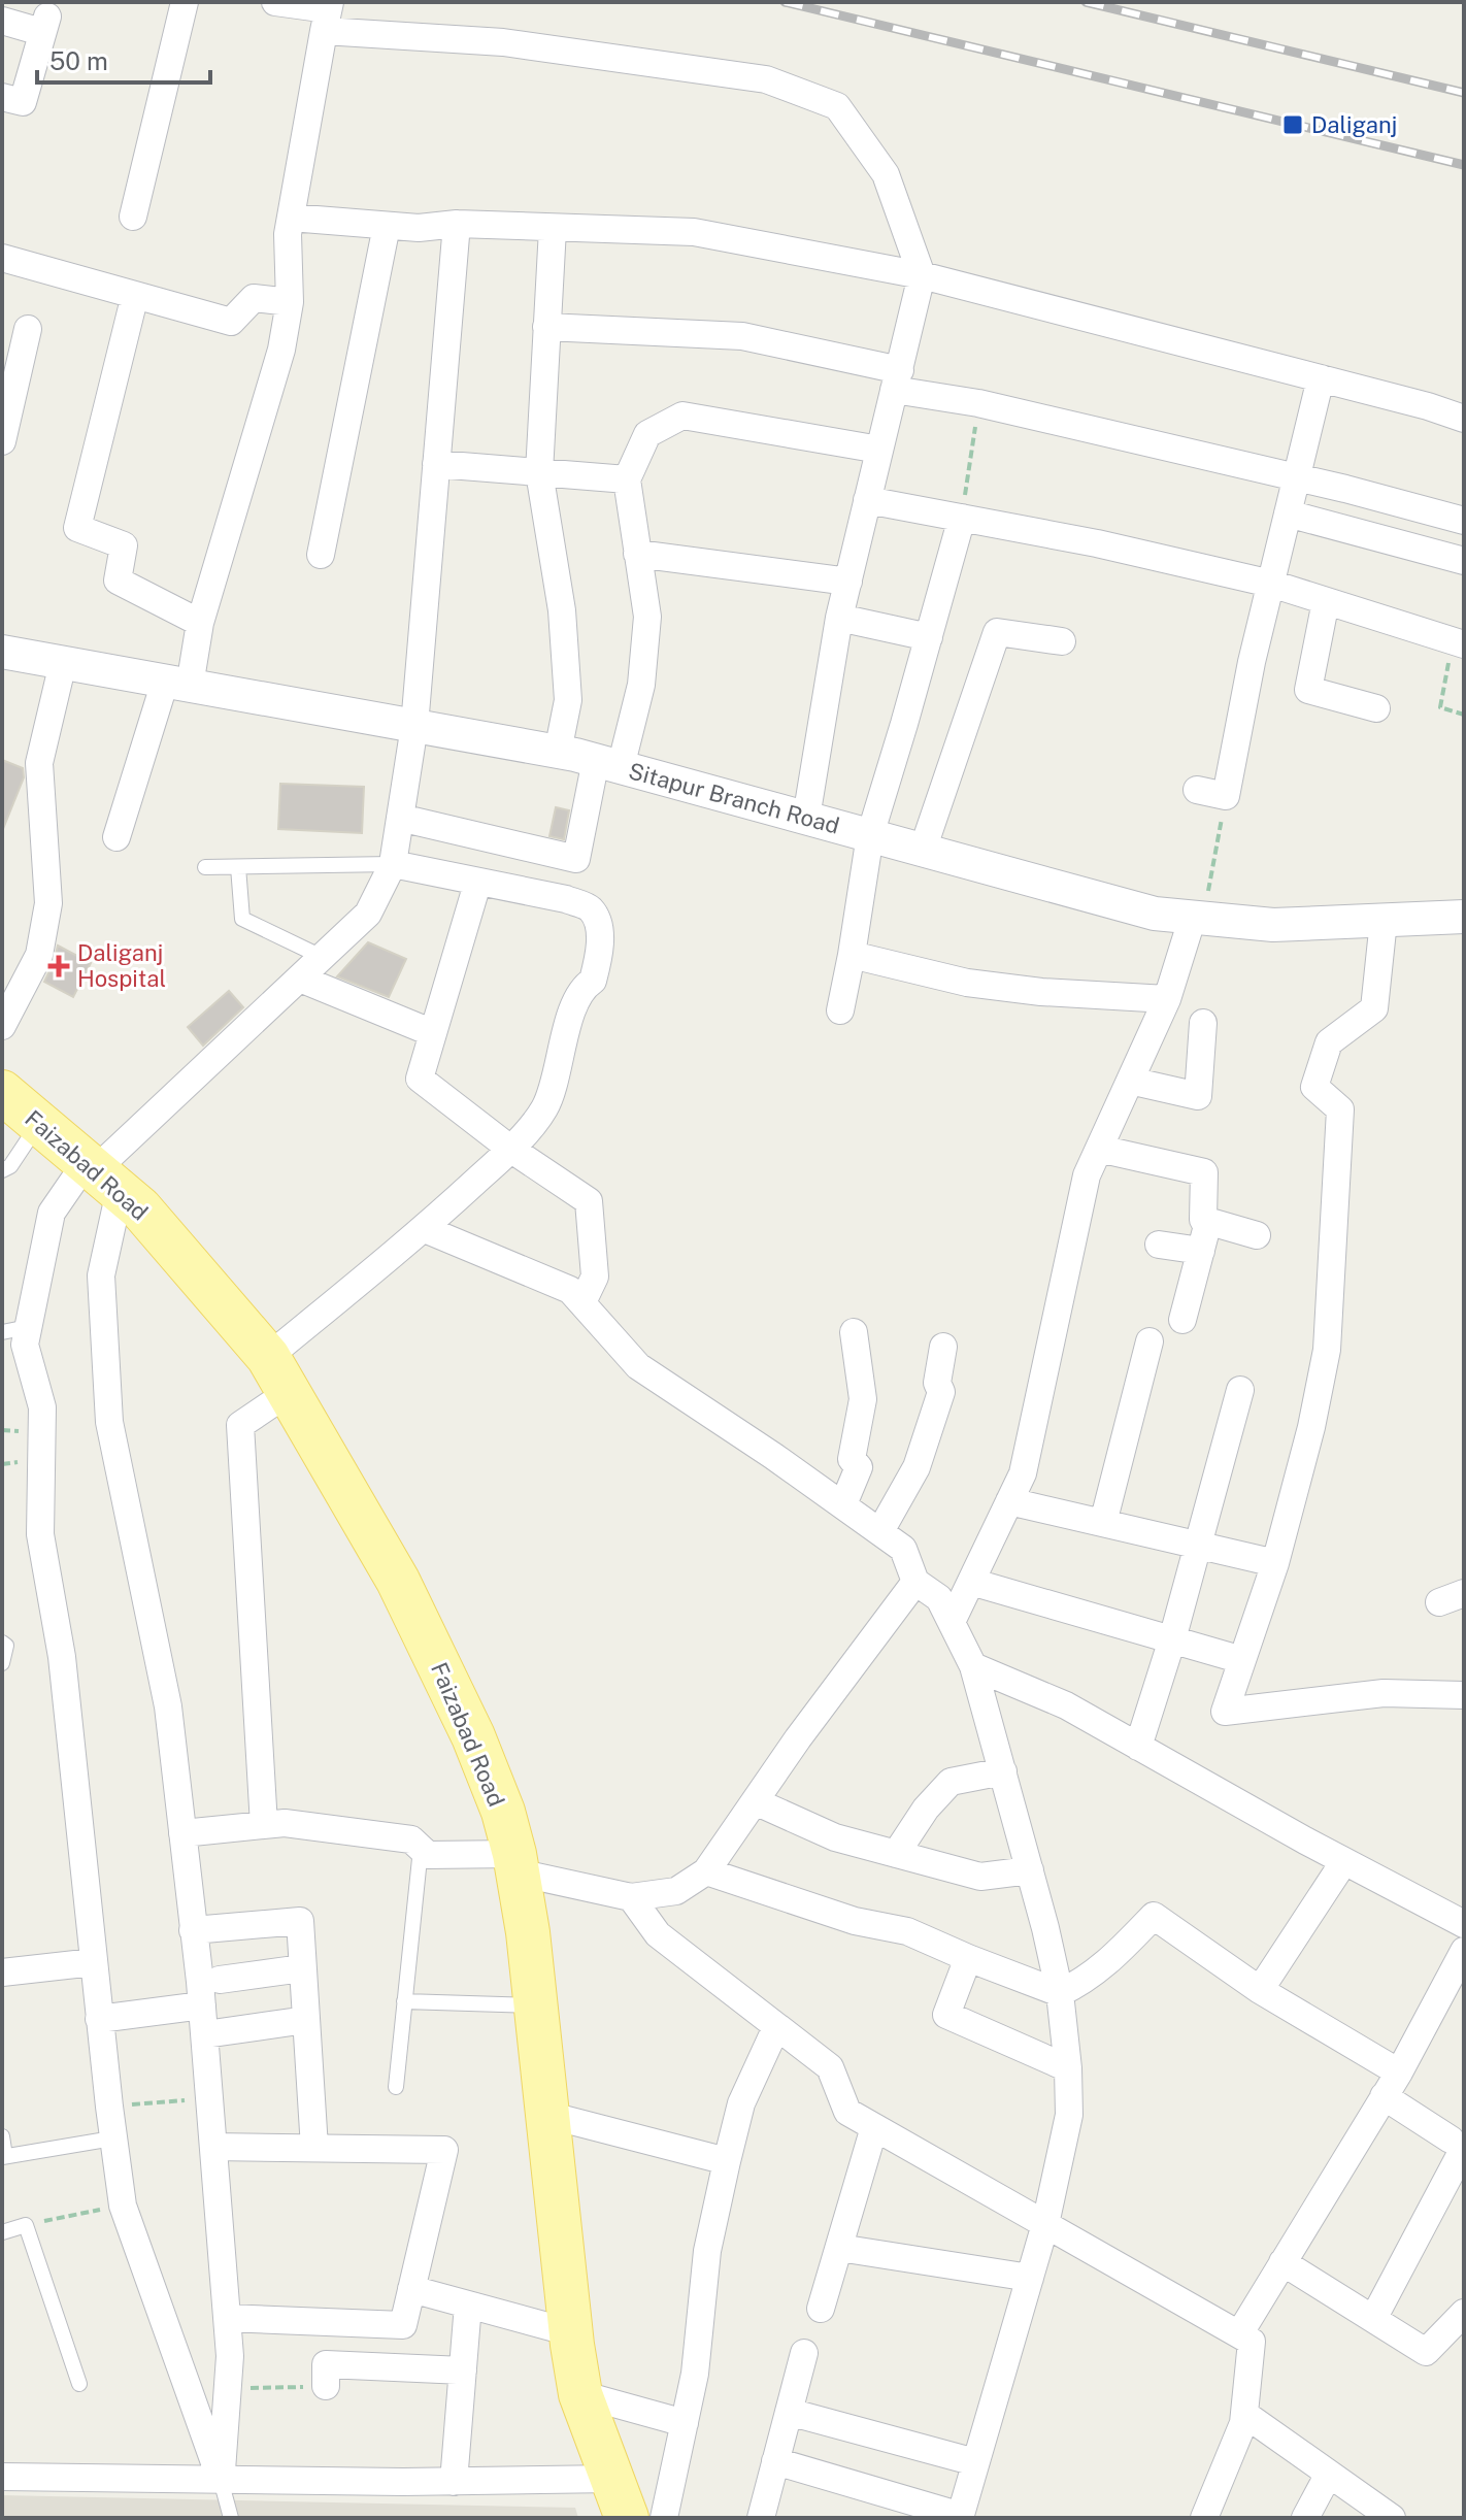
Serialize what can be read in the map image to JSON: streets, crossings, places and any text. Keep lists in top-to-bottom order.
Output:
{
  "streets": {
    "main road": ["Faizabad Road"],
    "street": ["Sitapur Branch Road"]
  },
  "places": {
    "transit": ["Daliganj"],
    "health": ["Daliganj Hospital"]
  },
  "scale_bar": "50 m"
}
